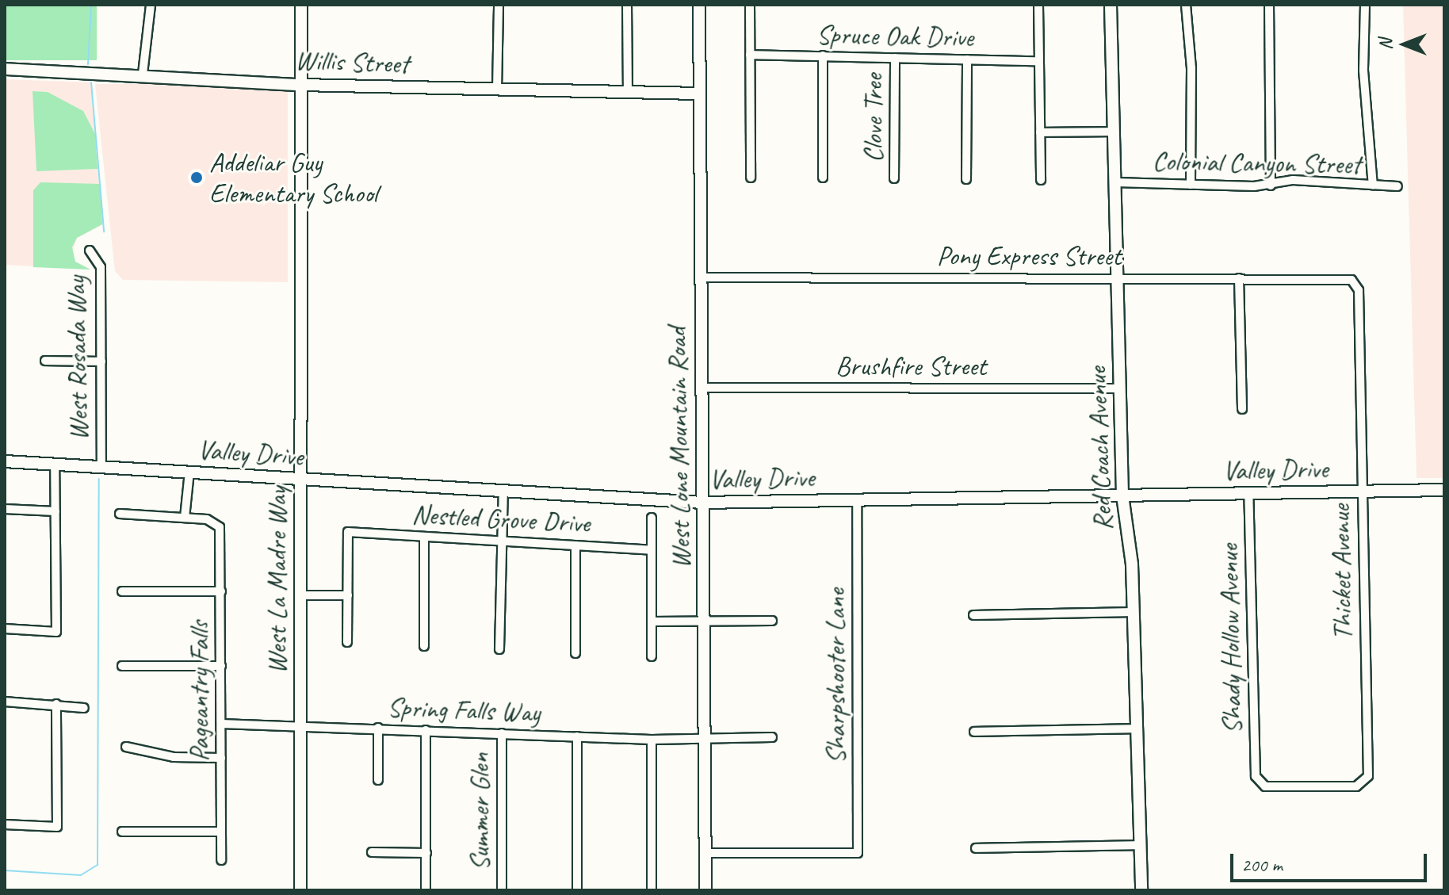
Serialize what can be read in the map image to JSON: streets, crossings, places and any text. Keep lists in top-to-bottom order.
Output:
{
  "streets": {
    "street": [
      "Spruce Oak Drive",
      "Willis Street",
      "Clove Tree",
      "Colonial Canyon Street",
      "Pony Express Street",
      "West Rosada Way",
      "Brushfire Street",
      "West Lone Mountain Road",
      "Red Coach Avenue",
      "Valley Drive",
      "Nestled Grove Drive",
      "Thicket Avenue",
      "West La Madre Way",
      "Shady Hollow Avenue",
      "Sharpshooter Lane",
      "Pageantry Falls",
      "Spring Falls Way",
      "Summer Glen"
    ]
  },
  "crossings": [
    ["Spruce Oak Drive", "Clove Tree"],
    ["Willis Street", "West Lone Mountain Road"],
    ["Willis Street", "West La Madre Way"],
    ["Colonial Canyon Street", "Red Coach Avenue"],
    ["Pony Express Street", "West Lone Mountain Road"],
    ["Pony Express Street", "Red Coach Avenue"],
    ["Pony Express Street", "Thicket Avenue"],
    ["West Rosada Way", "Valley Drive"],
    ["Brushfire Street", "West Lone Mountain Road"],
    ["Brushfire Street", "Red Coach Avenue"],
    ["West Lone Mountain Road", "Valley Drive"],
    ["West Lone Mountain Road", "Sharpshooter Lane"],
    ["West Lone Mountain Road", "Spring Falls Way"],
    ["Red Coach Avenue", "Valley Drive"],
    ["Valley Drive", "Thicket Avenue"],
    ["Valley Drive", "West La Madre Way"],
    ["Valley Drive", "Shady Hollow Avenue"],
    ["Valley Drive", "Sharpshooter Lane"],
    ["Thicket Avenue", "Shady Hollow Avenue"],
    ["West La Madre Way", "Spring Falls Way"],
    ["Pageantry Falls", "Spring Falls Way"],
    ["Spring Falls Way", "Summer Glen"]
  ],
  "places": ["Addeliar Guy Elementary School"],
  "scale_bar": "200 m",
  "north": "left"
}
